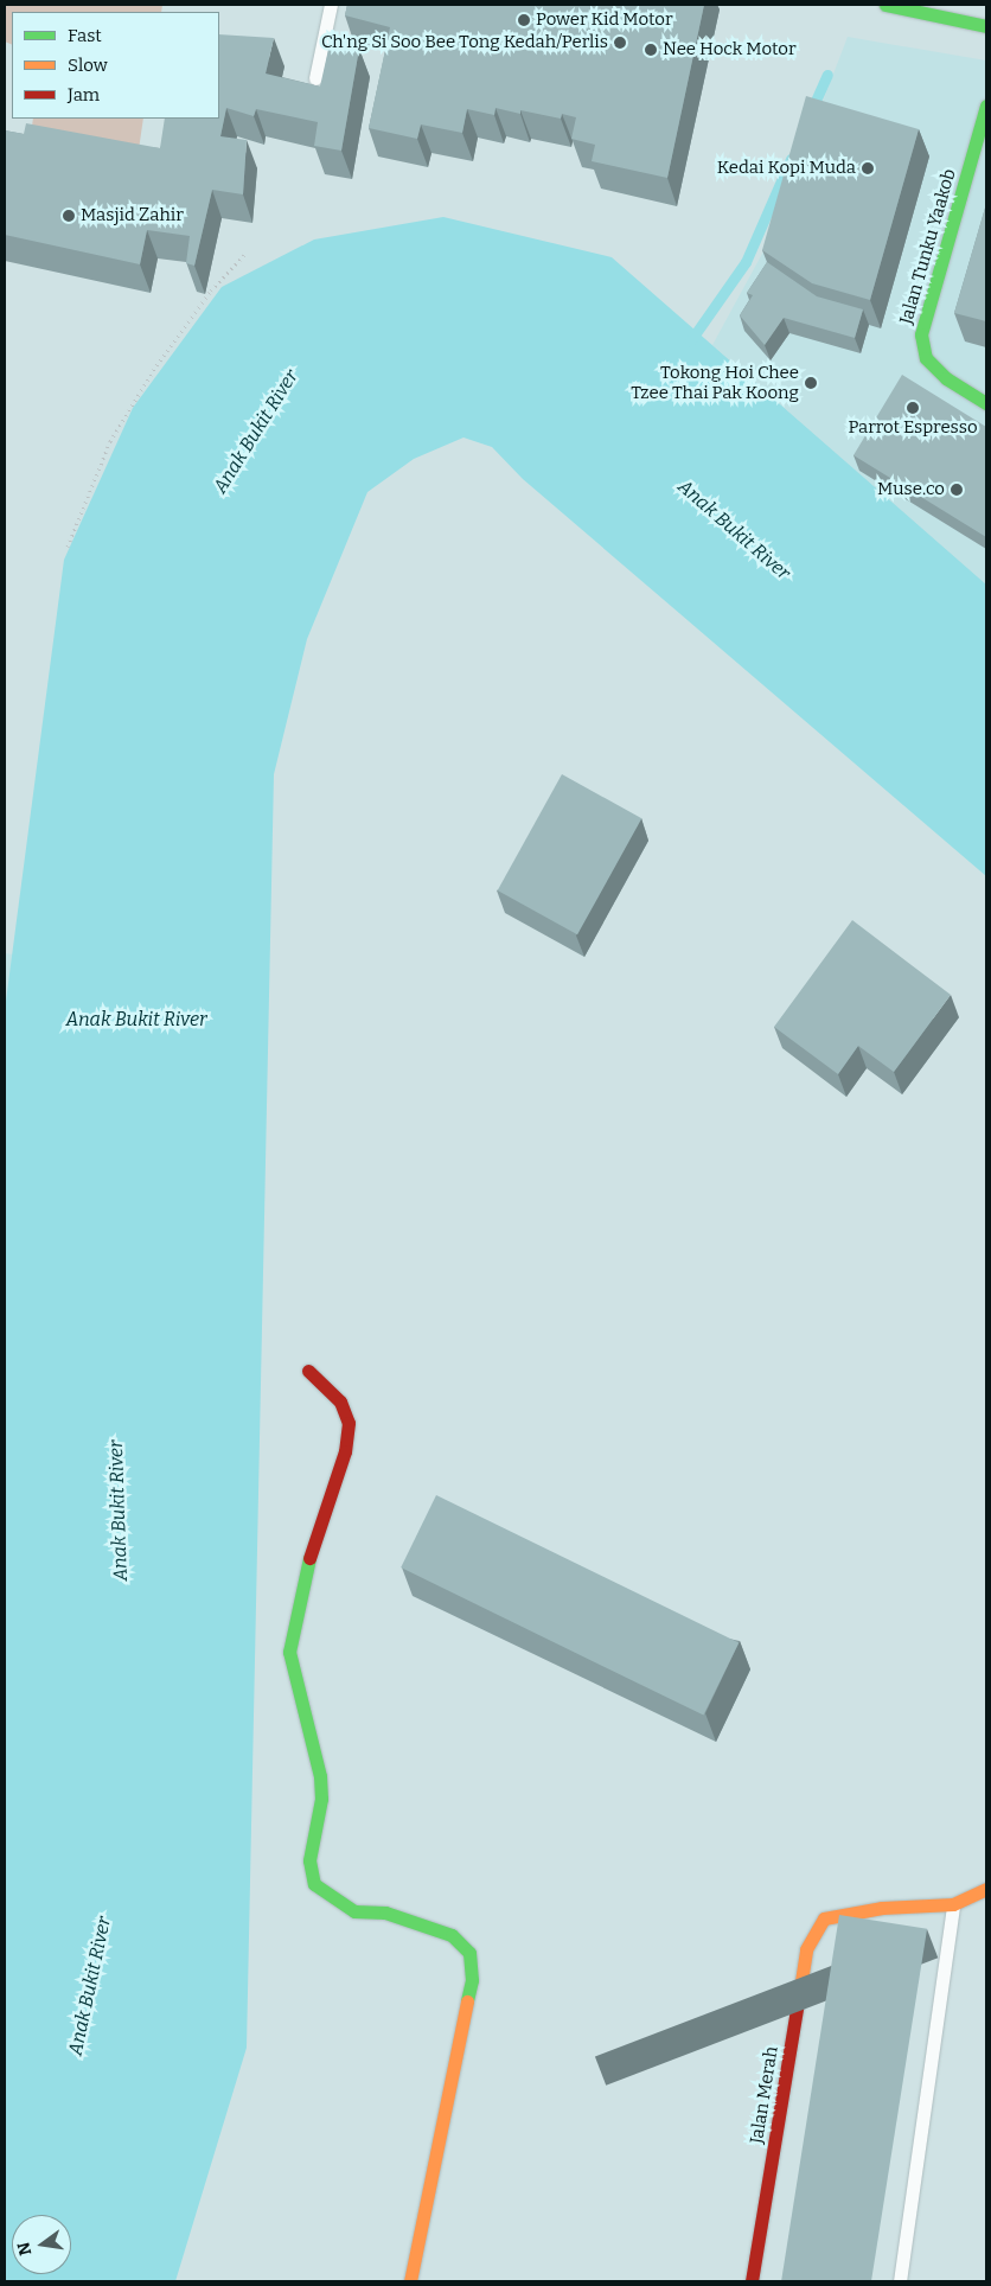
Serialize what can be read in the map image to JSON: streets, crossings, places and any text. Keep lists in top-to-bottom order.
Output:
{
  "streets": {
    "street": ["Jalan Tunku Yaakob", "Jalan Merah"]
  },
  "water": ["Anak Bukit River"],
  "places": [
    "Power Kid Motor",
    "Ch'ng Si Soo Bee Tong Kedah/Perlis",
    "Nee Hock Motor",
    "Kedai Kopi Muda",
    "Masjid Zahir",
    "Tokong Hoi Chee Tzee Thai Pak Koong",
    "Parrot Espresso",
    "Muse.co"
  ],
  "legend": ["Fast", "Slow", "Jam"],
  "north": "left"
}
